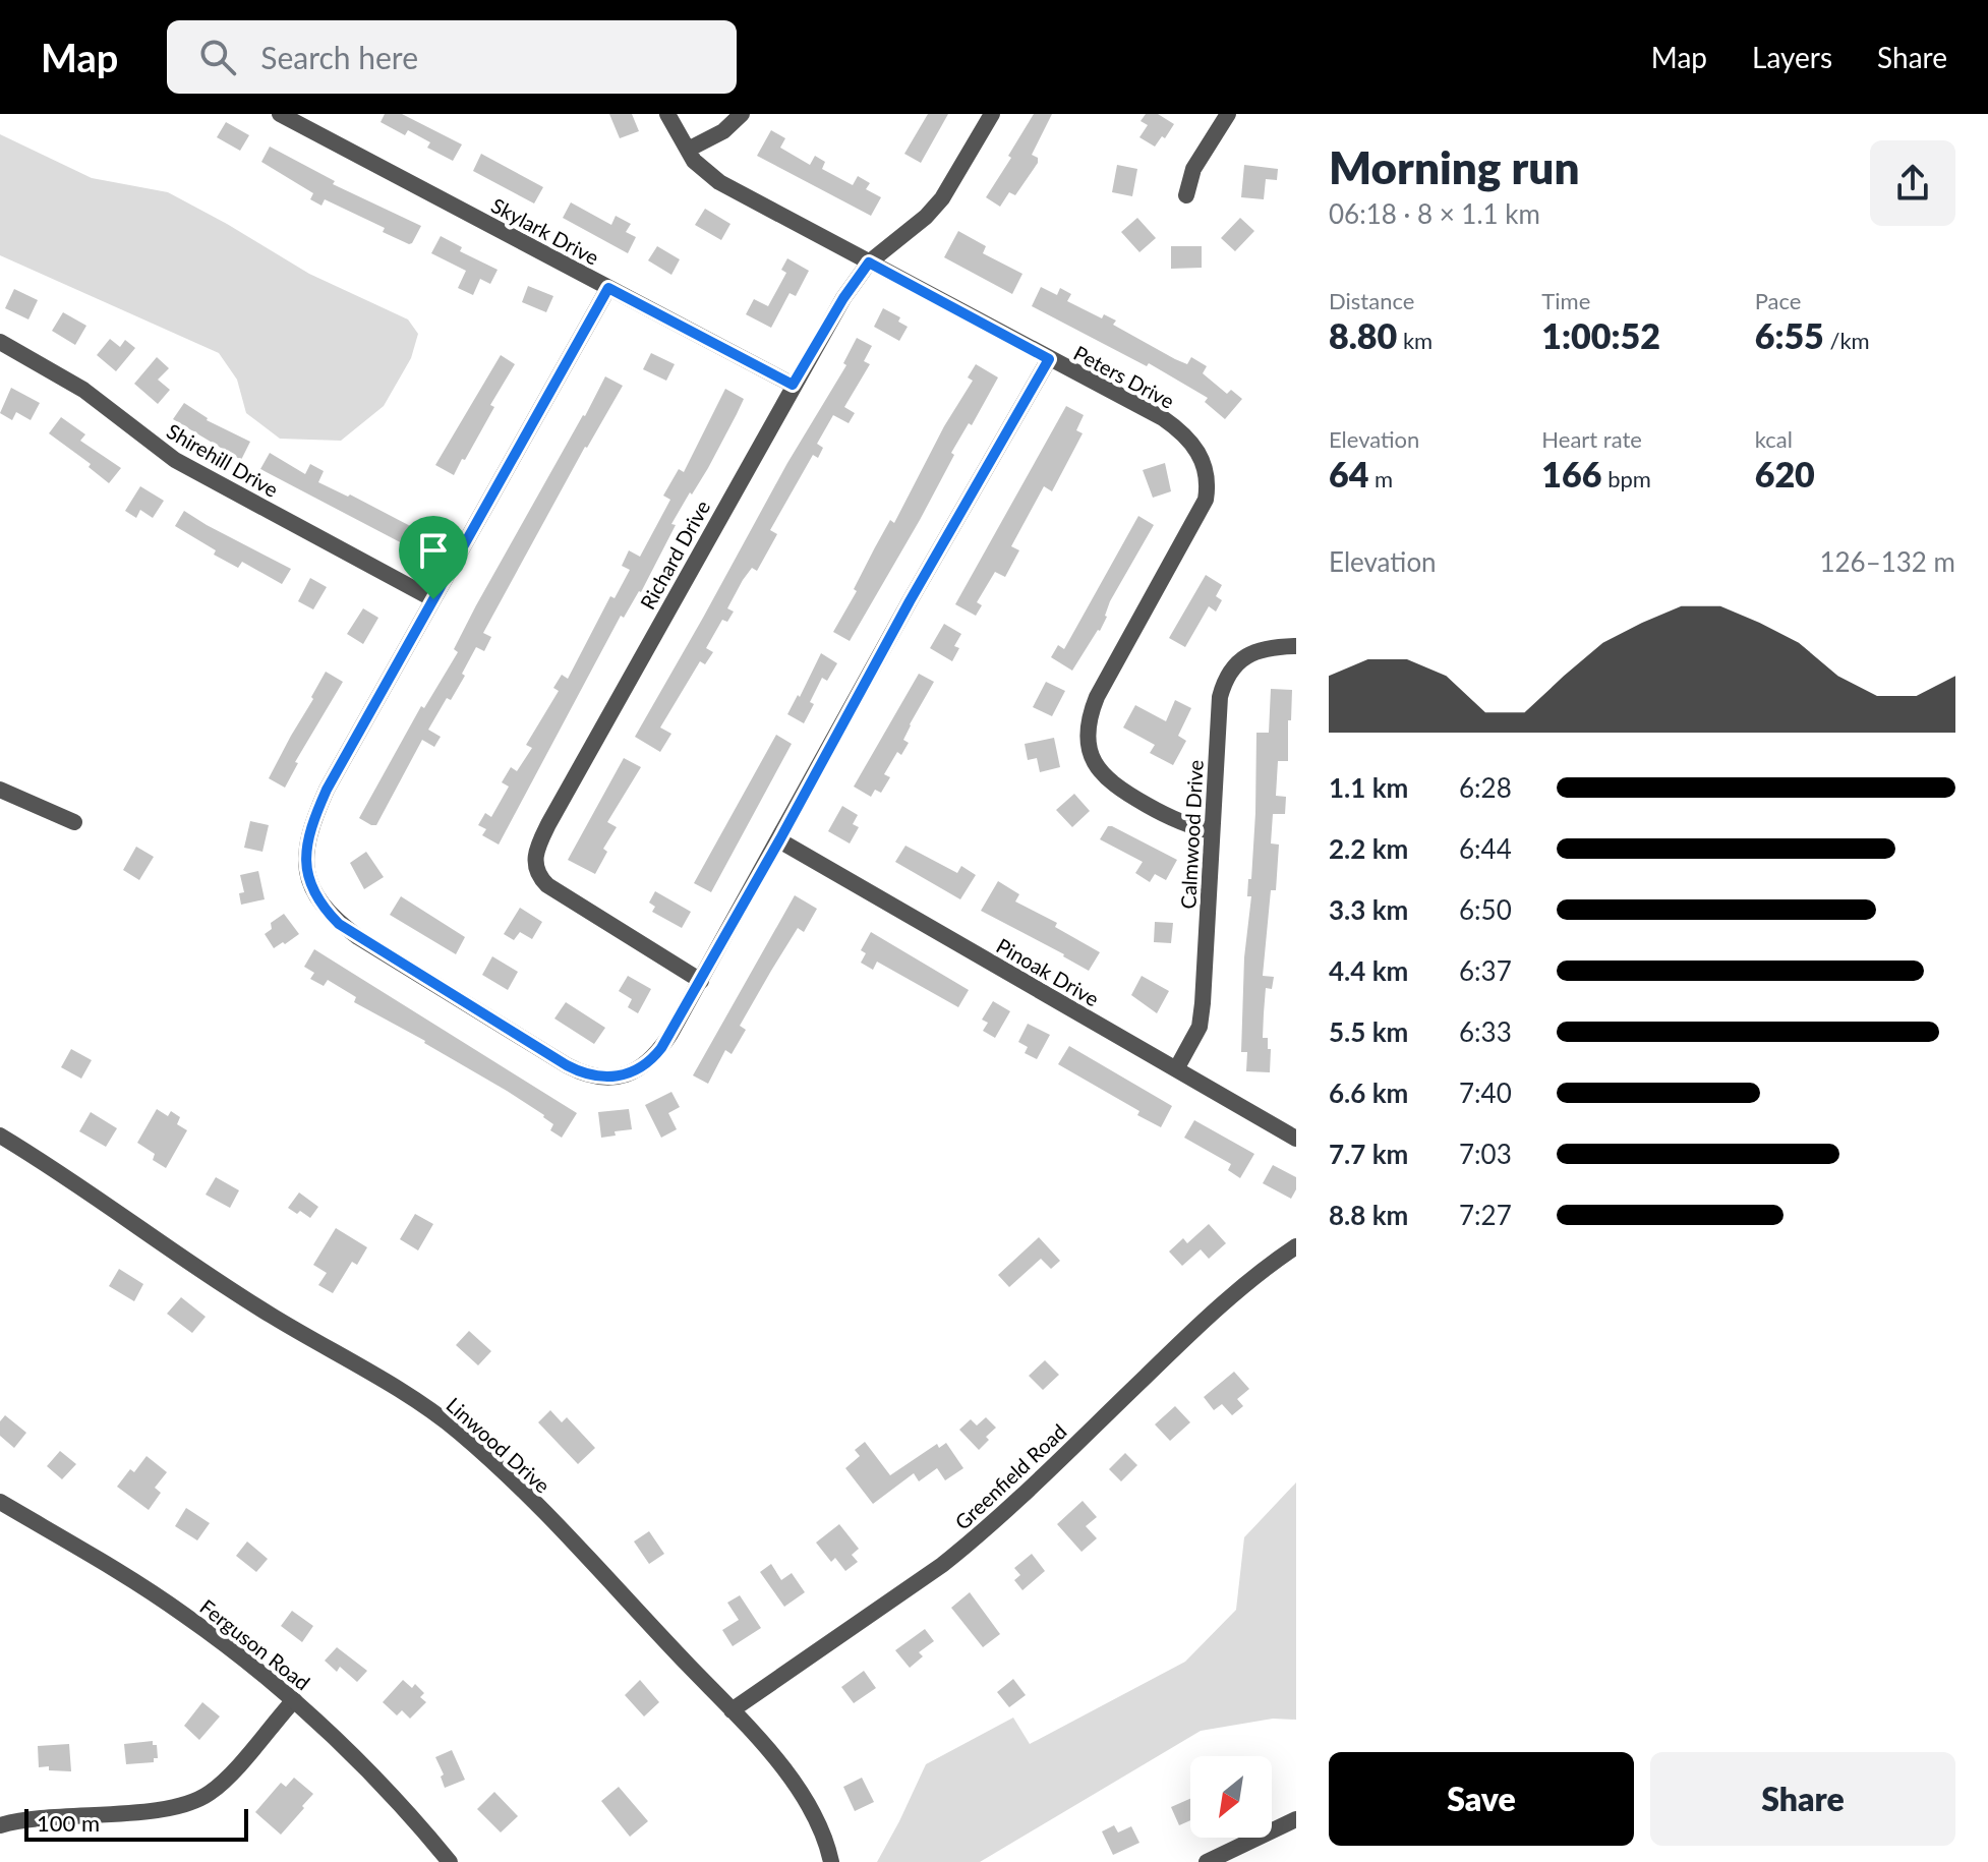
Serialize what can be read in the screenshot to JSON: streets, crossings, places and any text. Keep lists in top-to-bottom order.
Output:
{
  "streets": {
    "street": [
      "Skylark Drive",
      "Peters Drive",
      "Shirehill Drive",
      "Richard Drive",
      "Calmwood Drive",
      "Pinoak Drive",
      "Linwood Drive",
      "Greenfield Road",
      "Ferguson Road"
    ]
  },
  "crossings": [
    ["Skylark Drive", "Richard Drive"],
    ["Peters Drive", "Richard Drive"],
    ["Peters Drive", "Calmwood Drive"],
    ["Calmwood Drive", "Pinoak Drive"],
    ["Linwood Drive", "Greenfield Road"]
  ],
  "scale_bar": "100 m",
  "north": "bottom left",
  "page": {
    "header": "Map",
    "search": "Search here",
    "nav": ["Map", "Layers", "Share"],
    "heading": ["Morning run", "06:18 · 8 × 1.1 km"],
    "stats": [
      ["Distance", "8.80 km"],
      ["Time", "1:00:52"],
      ["Pace", "6:55 /km"],
      ["Elevation", "64 m"],
      ["Heart rate", "166 bpm"],
      ["kcal", "620"]
    ],
    "chart": ["Elevation", "126–132 m"],
    "list": [
      {
        "name": "1.1 km",
        "note": "6:28"
      },
      {
        "name": "2.2 km",
        "note": "6:44"
      },
      {
        "name": "3.3 km",
        "note": "6:50"
      },
      {
        "name": "4.4 km",
        "note": "6:37"
      },
      {
        "name": "5.5 km",
        "note": "6:33"
      },
      {
        "name": "6.6 km",
        "note": "7:40"
      },
      {
        "name": "7.7 km",
        "note": "7:03"
      },
      {
        "name": "8.8 km",
        "note": "7:27"
      }
    ],
    "buttons": ["Save", "Share"],
    "scale": "100 m"
  }
}
